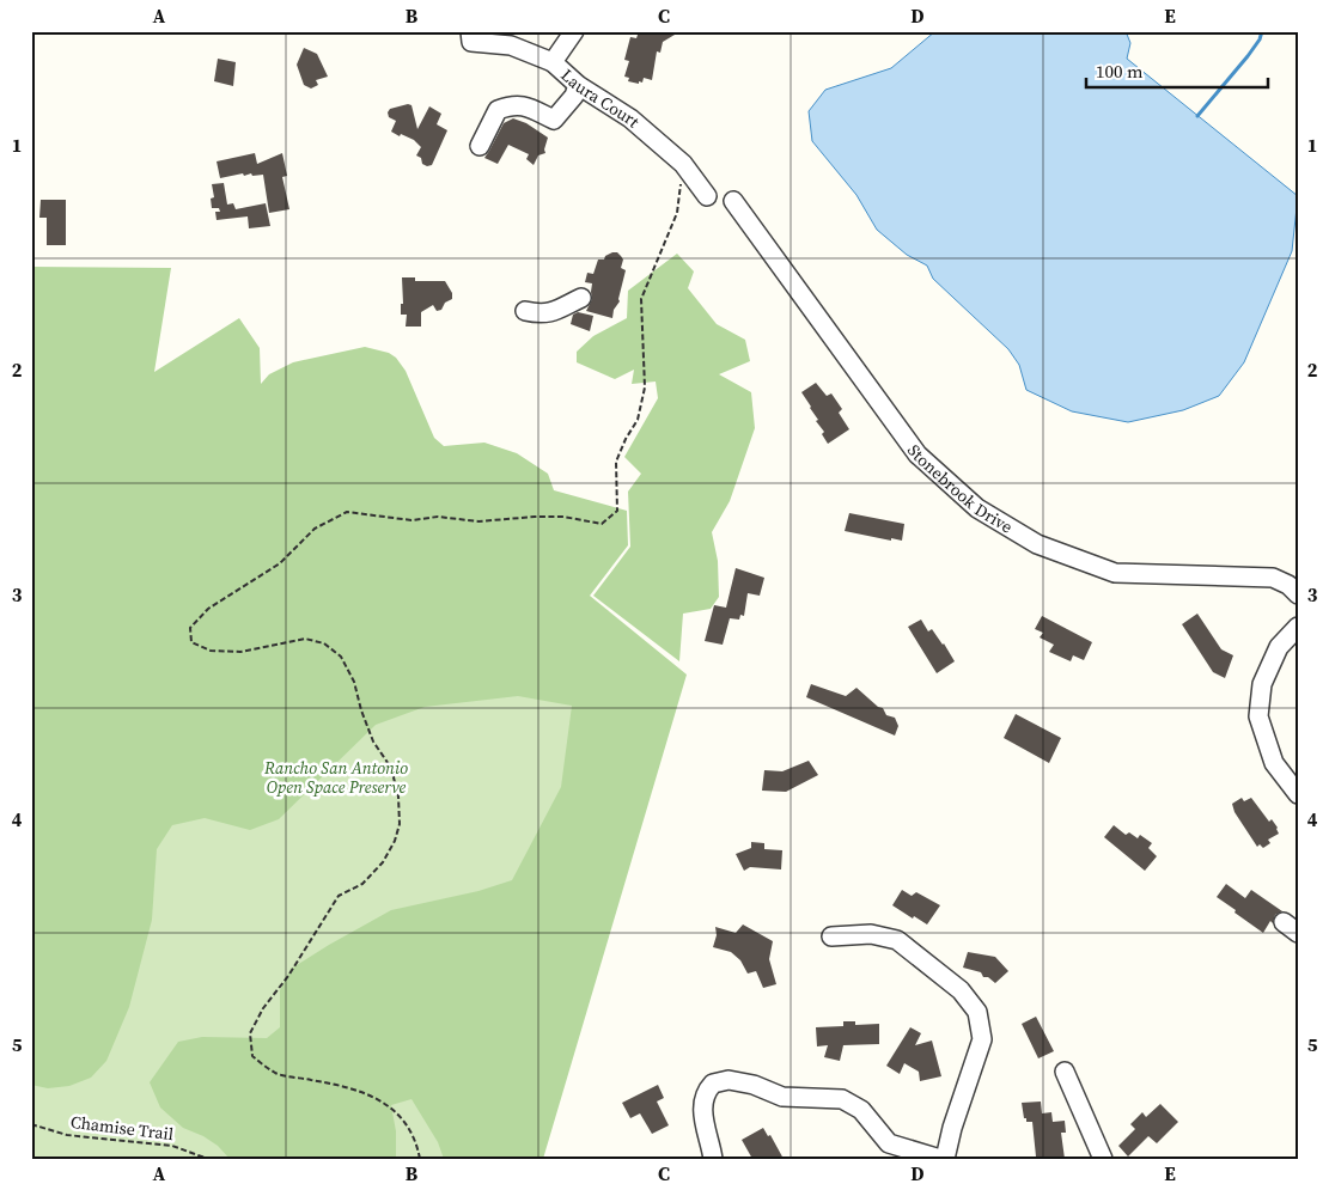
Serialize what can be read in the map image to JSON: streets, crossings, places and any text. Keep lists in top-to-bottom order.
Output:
{
  "streets": {
    "street": ["Laura Court", "Stonebrook Drive"],
    "path": ["Chamise Trail"]
  },
  "parks": ["Rancho San Antonio Open Space Preserve"],
  "scale_bar": "100 m",
  "grid": {
    "columns": [
      "A",
      "B",
      "C",
      "D",
      "E"
    ],
    "rows": [
      "1",
      "2",
      "3",
      "4",
      "5"
    ]
  }
}
